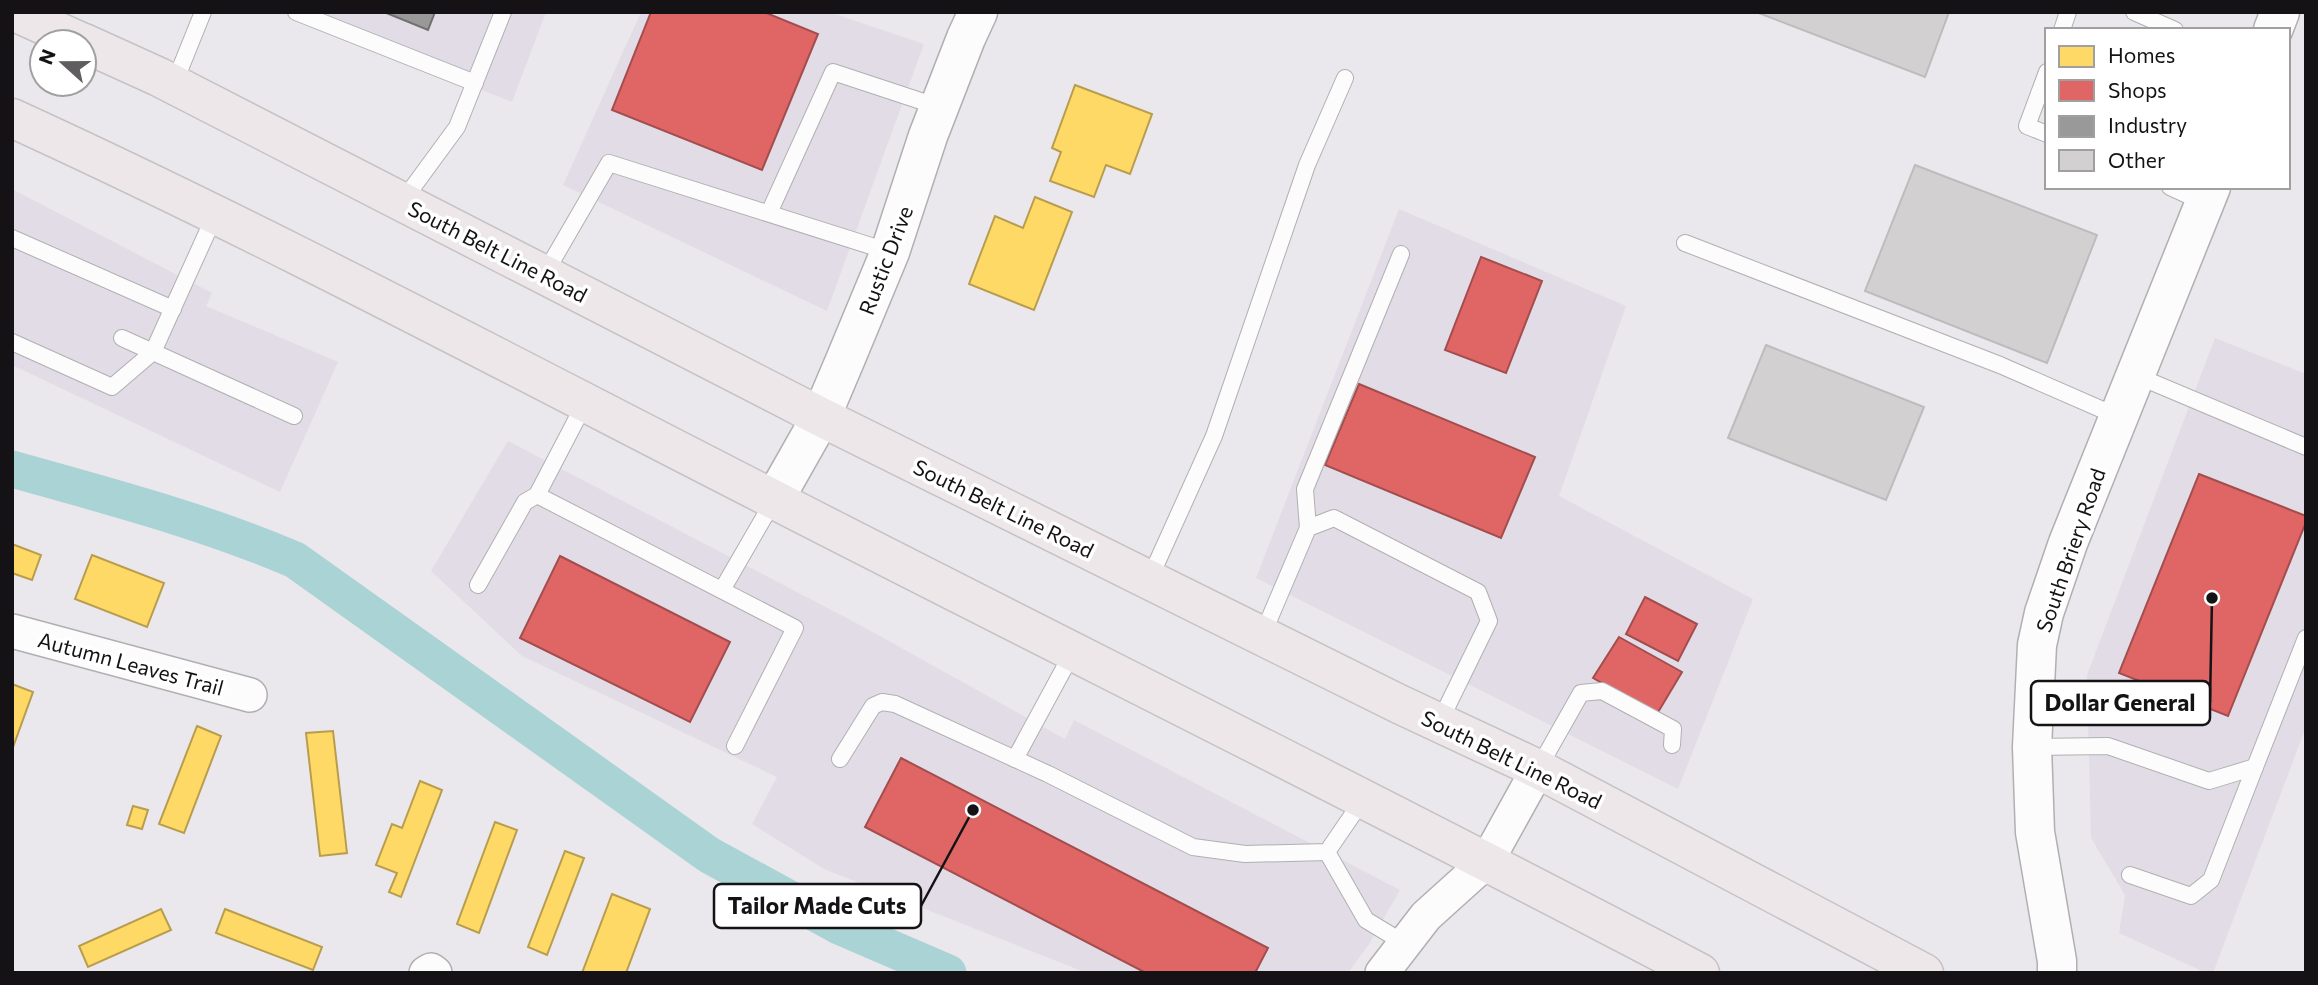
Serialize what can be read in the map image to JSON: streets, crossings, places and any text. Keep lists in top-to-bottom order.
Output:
{
  "streets": {
    "main road": ["South Belt Line Road"],
    "street": ["Rustic Drive", "South Briery Road", "Autumn Leaves Trail"]
  },
  "crossings": [
    ["South Belt Line Road", "Rustic Drive"]
  ],
  "places": ["Dollar General", "Tailor Made Cuts"],
  "legend": [
    "Homes",
    "Shops",
    "Industry",
    "Other"
  ],
  "north": "left"
}
